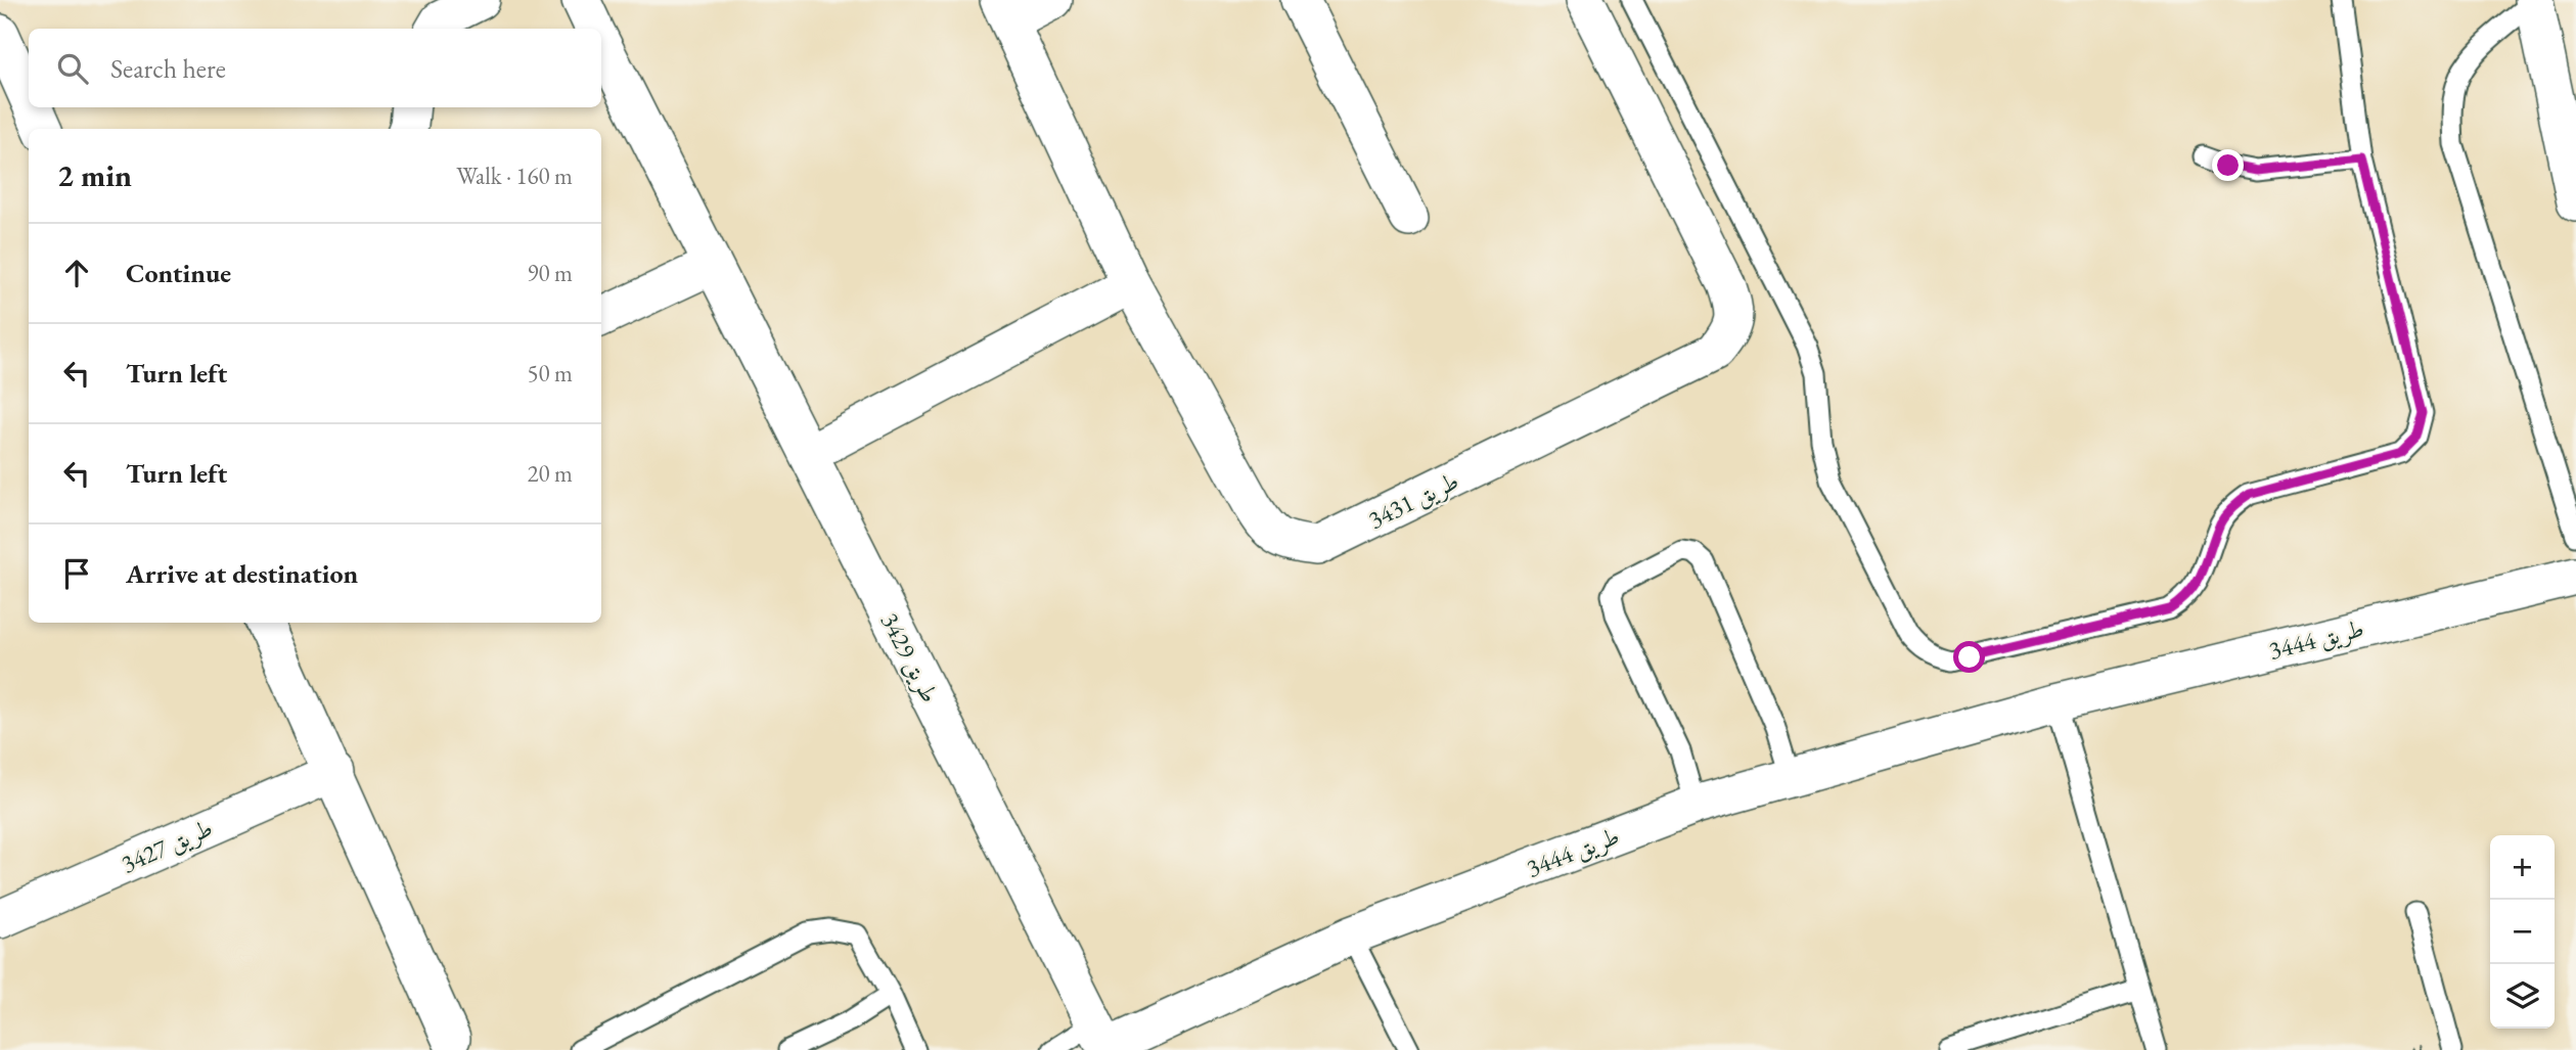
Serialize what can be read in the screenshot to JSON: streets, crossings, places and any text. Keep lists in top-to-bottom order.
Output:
{
  "streets": {
    "street": [
      "طريق 3431",
      "طريق 3444",
      "طريق 3429",
      "طريق 3427"
    ]
  },
  "crossings": [
    ["طريق 3444", "طريق 3429"]
  ],
  "page": {
    "search": "Search here",
    "heading": ["2 min", "Walk · 160 m"],
    "list": [
      ["Continue", "90 m"],
      ["Turn left", "50 m"],
      ["Turn left", "20 m"],
      "Arrive at destination"
    ],
    "map_buttons": ["+", "−"]
  }
}
